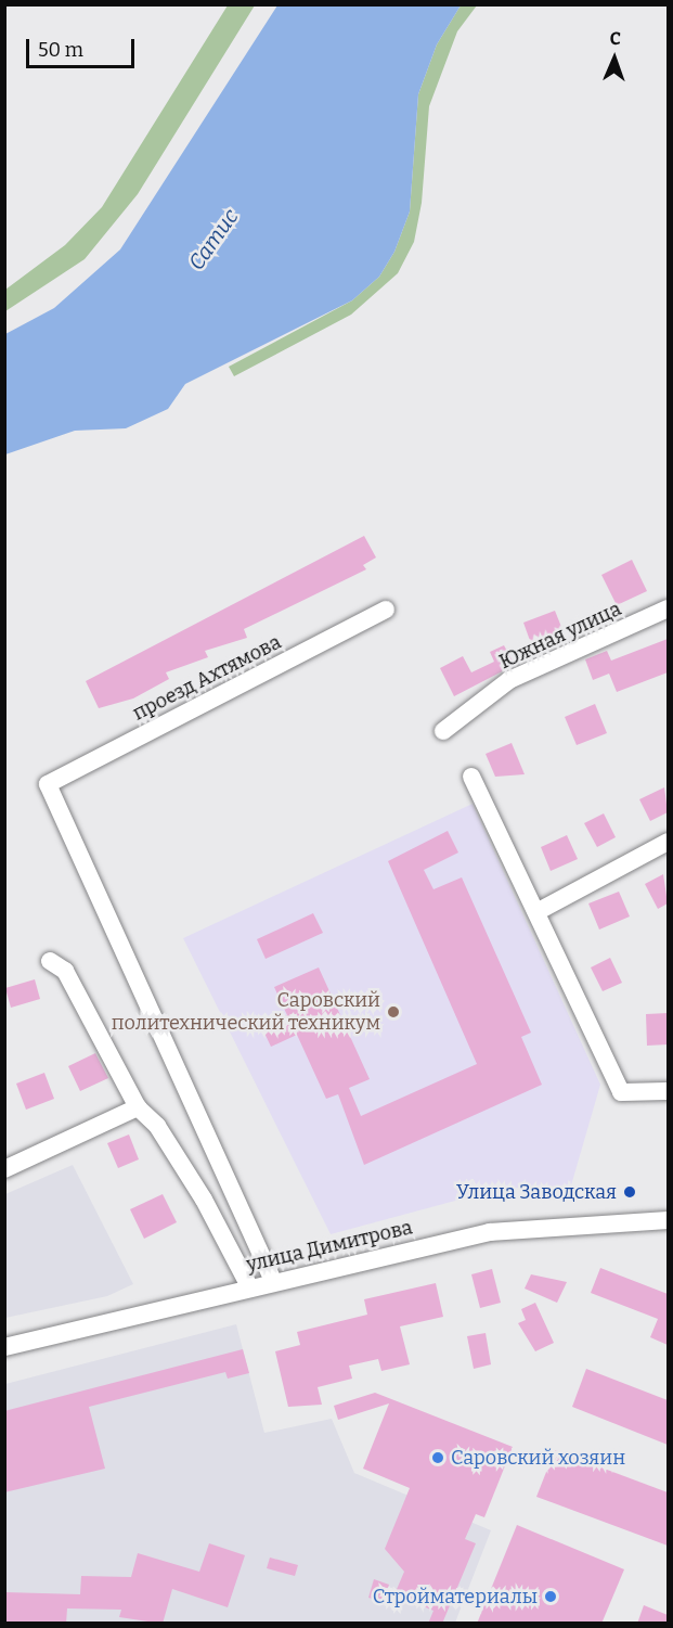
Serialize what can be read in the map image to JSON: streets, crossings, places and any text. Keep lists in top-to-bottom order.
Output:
{
  "streets": {
    "street": ["Южная улица", "проезд Ахтямова", "улица Димитрова"]
  },
  "crossings": [
    ["проезд Ахтямова", "улица Димитрова"]
  ],
  "water": ["Сатис"],
  "places": [
    "Саровский политехнический техникум",
    "Улица Заводская",
    "Саровский хозяин",
    "Стройматериалы"
  ],
  "scale_bar": "50 m",
  "north": "top"
}
